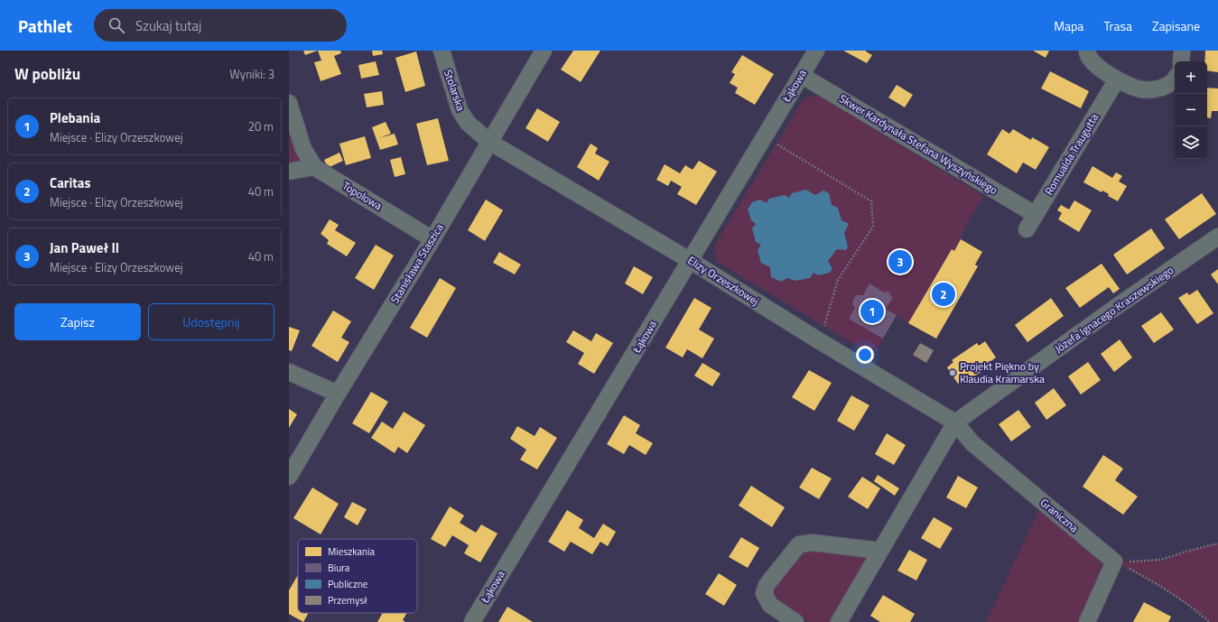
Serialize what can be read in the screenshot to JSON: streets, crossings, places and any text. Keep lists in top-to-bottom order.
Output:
{
  "streets": {
    "street": [
      "Łąkowa",
      "Stolarska",
      "Skwer Kardynała Stefana Wyszyńskiego",
      "Romualda Traugutta",
      "Topolowa",
      "Stanisława Staszica",
      "Elizy Orzeszkowej",
      "Józefa Ignacego Kraszewskiego",
      "Graniczna"
    ]
  },
  "crossings": [
    ["Łąkowa", "Skwer Kardynała Stefana Wyszyńskiego"],
    ["Łąkowa", "Elizy Orzeszkowej"],
    ["Stolarska", "Stanisława Staszica"],
    ["Stolarska", "Elizy Orzeszkowej"],
    ["Skwer Kardynała Stefana Wyszyńskiego", "Romualda Traugutta"],
    ["Topolowa", "Stanisława Staszica"],
    ["Stanisława Staszica", "Elizy Orzeszkowej"],
    ["Elizy Orzeszkowej", "Józefa Ignacego Kraszewskiego"],
    ["Elizy Orzeszkowej", "Graniczna"],
    ["Józefa Ignacego Kraszewskiego", "Graniczna"]
  ],
  "places": ["Projekt Piękno by Klaudia Kramarska"],
  "legend": [
    "Mieszkania",
    "Biura",
    "Publiczne",
    "Przemysł"
  ],
  "page": {
    "header": "Pathlet",
    "search": "Szukaj tutaj",
    "nav": ["Mapa", "Trasa", "Zapisane"],
    "heading": ["W pobliżu", "Wyniki: 3"],
    "map_buttons": ["+", "−"],
    "list": [
      {
        "mark": "1",
        "name": "Plebania",
        "note": "Miejsce · Elizy Orzeszkowej",
        "value": "20 m"
      },
      {
        "mark": "2",
        "name": "Caritas",
        "note": "Miejsce · Elizy Orzeszkowej",
        "value": "40 m"
      },
      {
        "mark": "3",
        "name": "Jan Paweł II",
        "note": "Miejsce · Elizy Orzeszkowej",
        "value": "40 m"
      }
    ],
    "pins": ["3", "2", "1"],
    "buttons": ["Zapisz", "Udostępnij"]
  }
}
